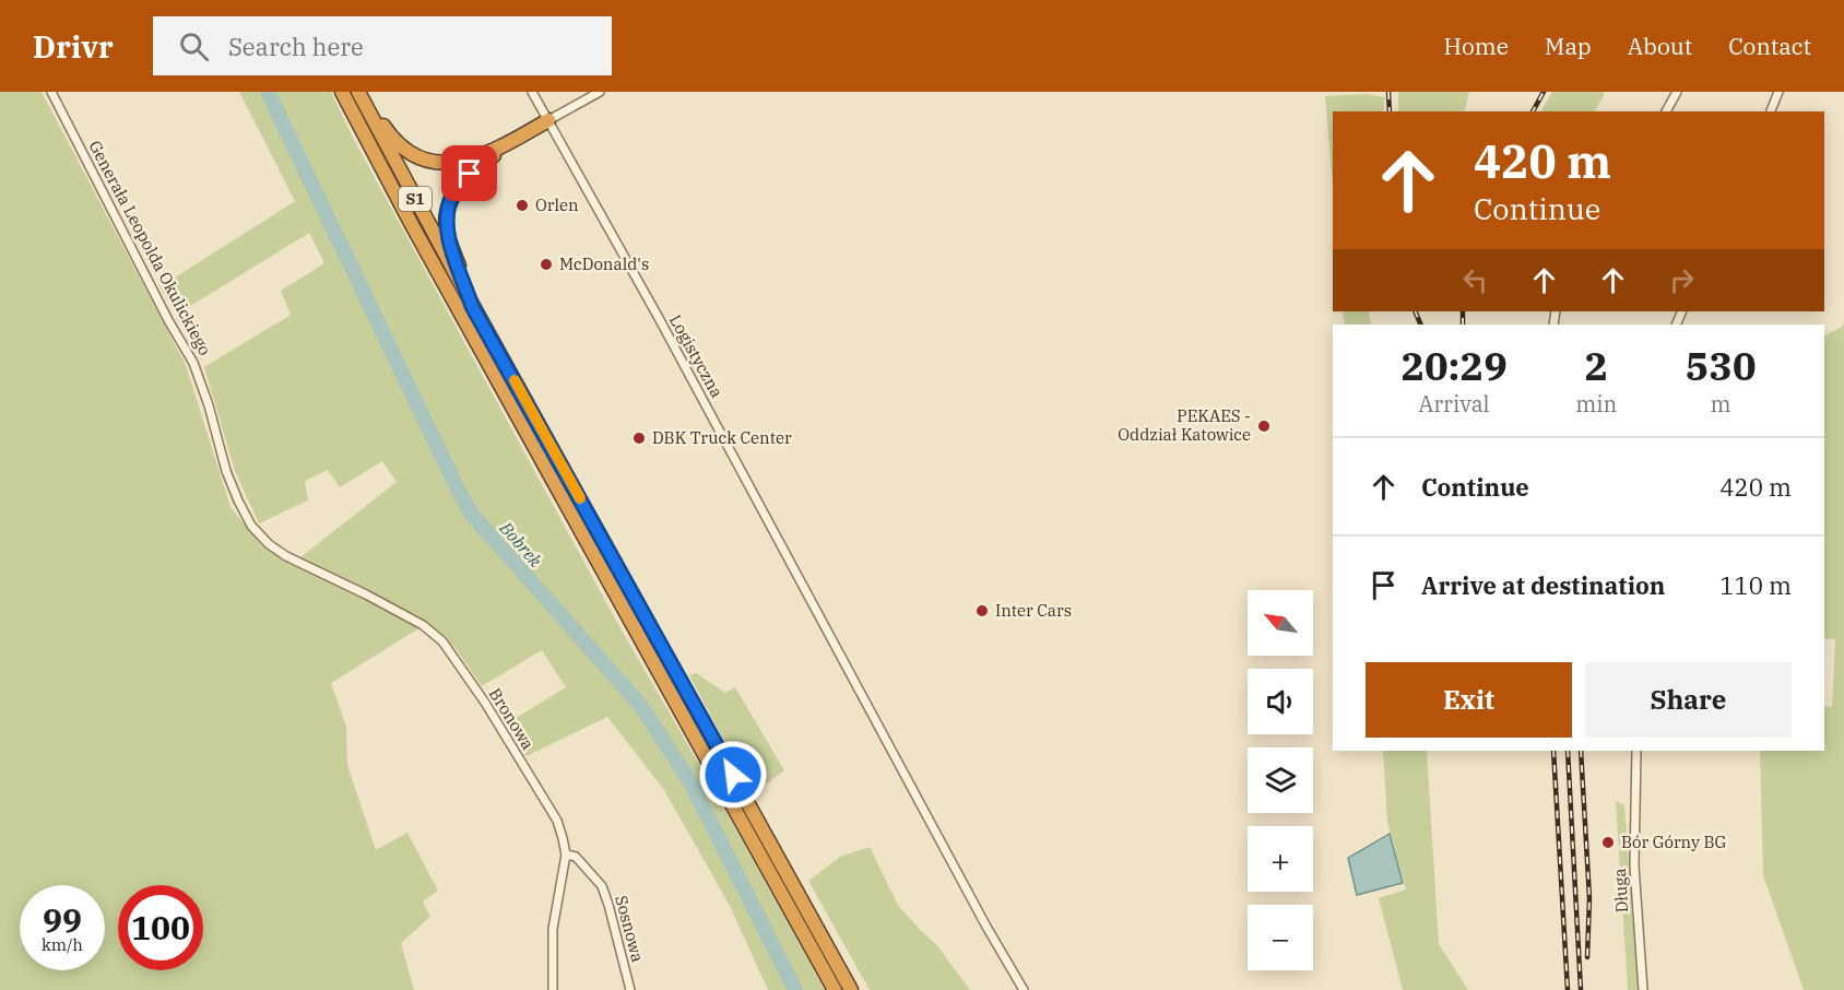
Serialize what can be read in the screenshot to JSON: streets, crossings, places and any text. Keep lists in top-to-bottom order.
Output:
{
  "streets": {
    "highway": ["S1"],
    "street": [
      "Generała Leopolda Okulickiego",
      "Logistyczna",
      "Bronowa",
      "Długa",
      "Sosnowa"
    ]
  },
  "crossings": [
    ["Generała Leopolda Okulickiego", "Bronowa"],
    ["Bronowa", "Sosnowa"]
  ],
  "water": ["Bobrek"],
  "places": [
    "Orlen",
    "McDonald's",
    "PEKAES - Oddział Katowice",
    "DBK Truck Center",
    "Inter Cars",
    "Bór Górny BG"
  ],
  "north": "top left",
  "page": {
    "header": "Drivr",
    "search": "Search here",
    "nav": [
      "Home",
      "Map",
      "About",
      "Contact"
    ],
    "turn": ["420 m", "Continue"],
    "eta": [
      "20:29",
      "Arrival",
      "2",
      "min",
      "530",
      "m"
    ],
    "list": [
      {
        "name": "Continue",
        "value": "420 m"
      },
      {
        "name": "Arrive at destination",
        "value": "110 m"
      }
    ],
    "map_buttons": ["+", "−"],
    "buttons": ["Exit", "Share"],
    "speed": "99 km/h",
    "limit": "100"
  }
}
